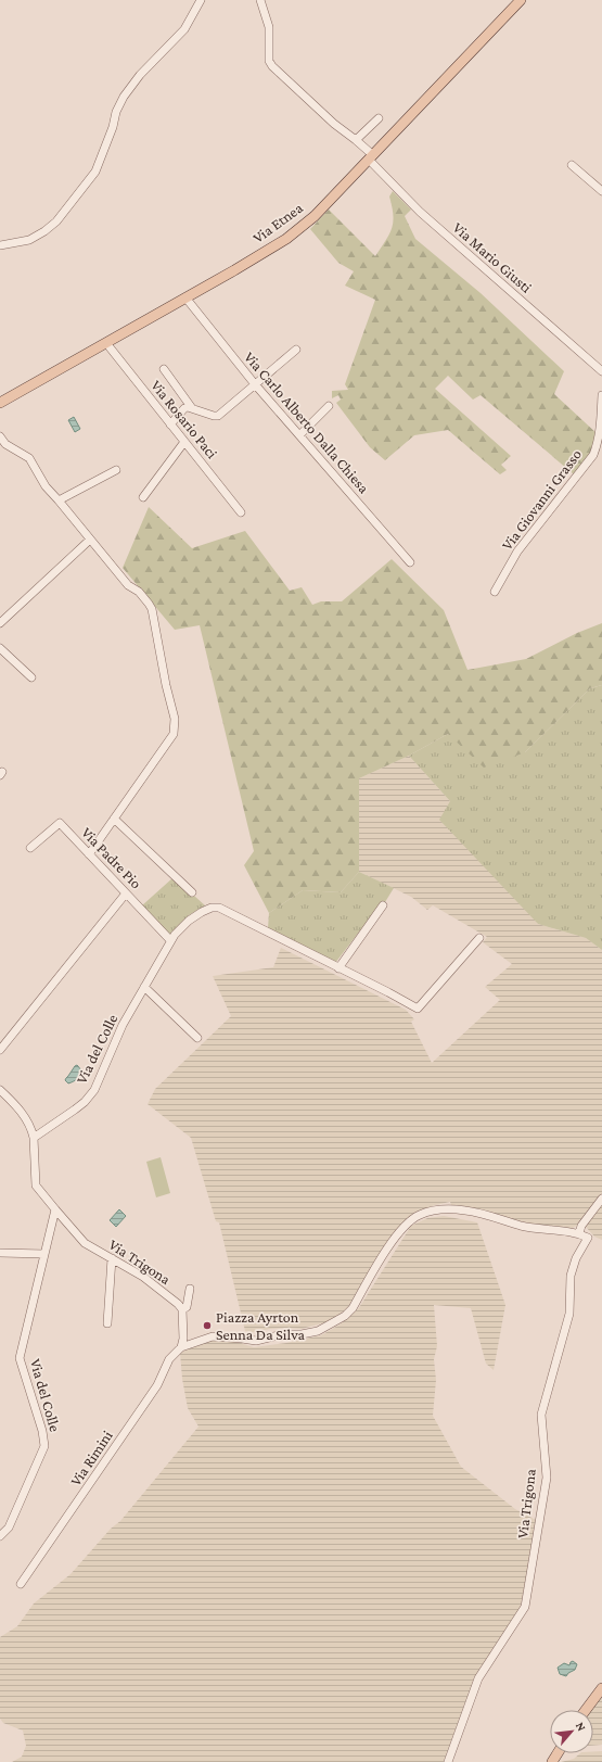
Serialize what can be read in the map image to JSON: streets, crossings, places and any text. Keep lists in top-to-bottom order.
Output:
{
  "streets": {
    "main road": ["Via Etnea"],
    "street": [
      "Via Mario Giusti",
      "Via Rosario Paci",
      "Via Carlo Alberto Dalla Chiesa",
      "Via Giovanni Grasso",
      "Via Padre Pio",
      "Via del Colle",
      "Via Trigona",
      "Via Rimini"
    ]
  },
  "crossings": [
    ["Via Etnea", "Via Mario Giusti"],
    ["Via Etnea", "Via Rosario Paci"],
    ["Via Etnea", "Via Carlo Alberto Dalla Chiesa"],
    ["Via Padre Pio", "Via del Colle"],
    ["Via del Colle", "Via Trigona"]
  ],
  "places": ["Piazza Ayrton Senna Da Silva"],
  "north": "top right"
}
